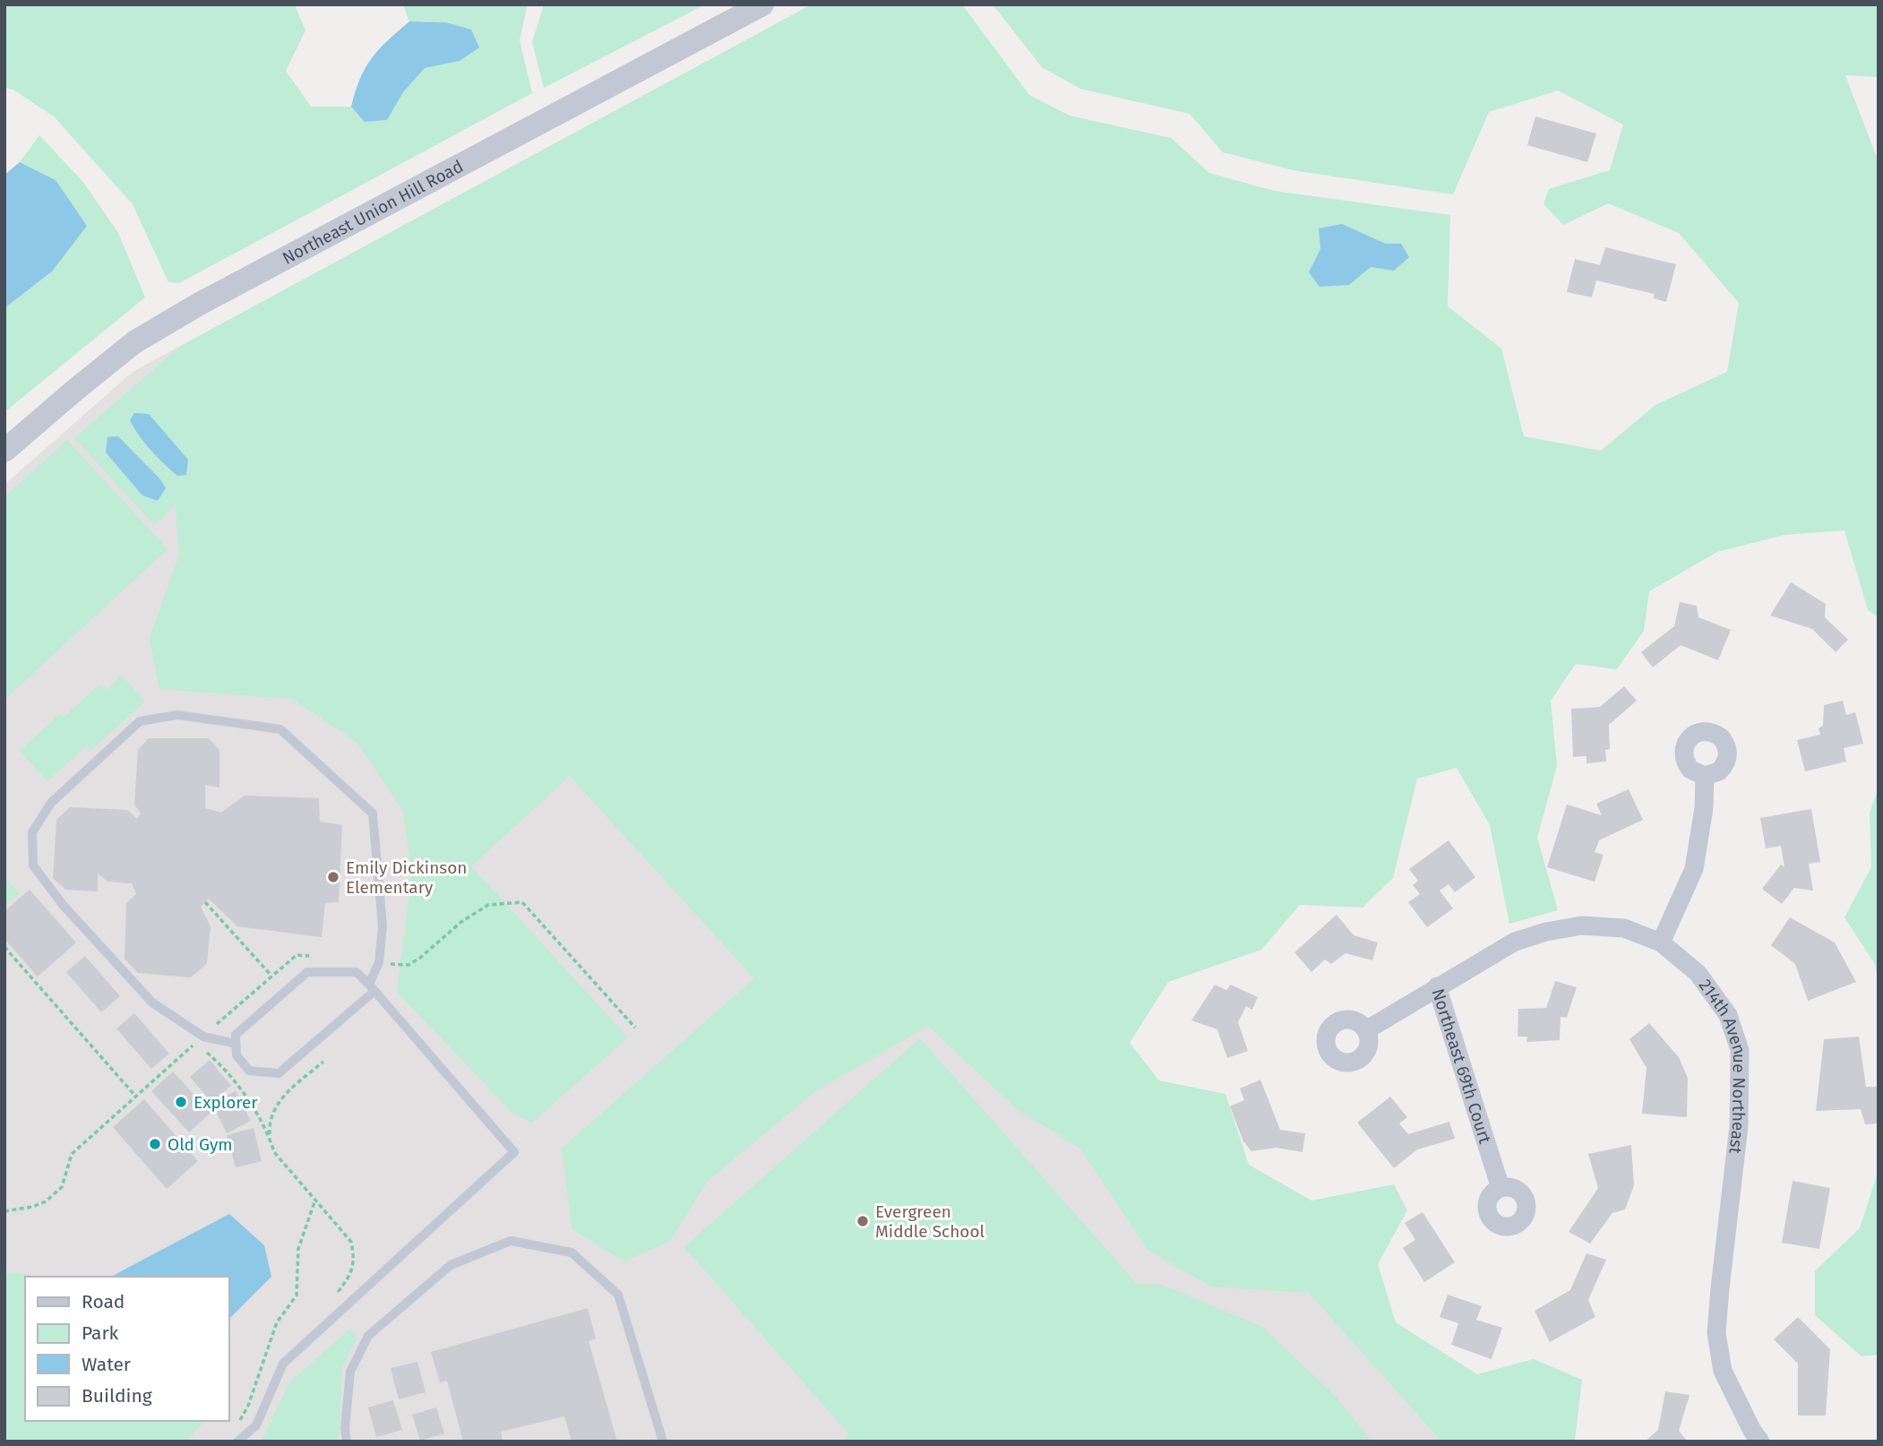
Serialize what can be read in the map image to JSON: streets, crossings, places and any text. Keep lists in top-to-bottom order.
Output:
{
  "streets": {
    "street": ["Northeast Union Hill Road", "214th Avenue Northeast", "Northeast 69th Court"]
  },
  "crossings": [
    ["214th Avenue Northeast", "Northeast 69th Court"]
  ],
  "places": [
    "Emily Dickinson Elementary",
    "Explorer",
    "Old Gym",
    "Evergreen Middle School"
  ],
  "legend": [
    "Road",
    "Park",
    "Water",
    "Building"
  ]
}
